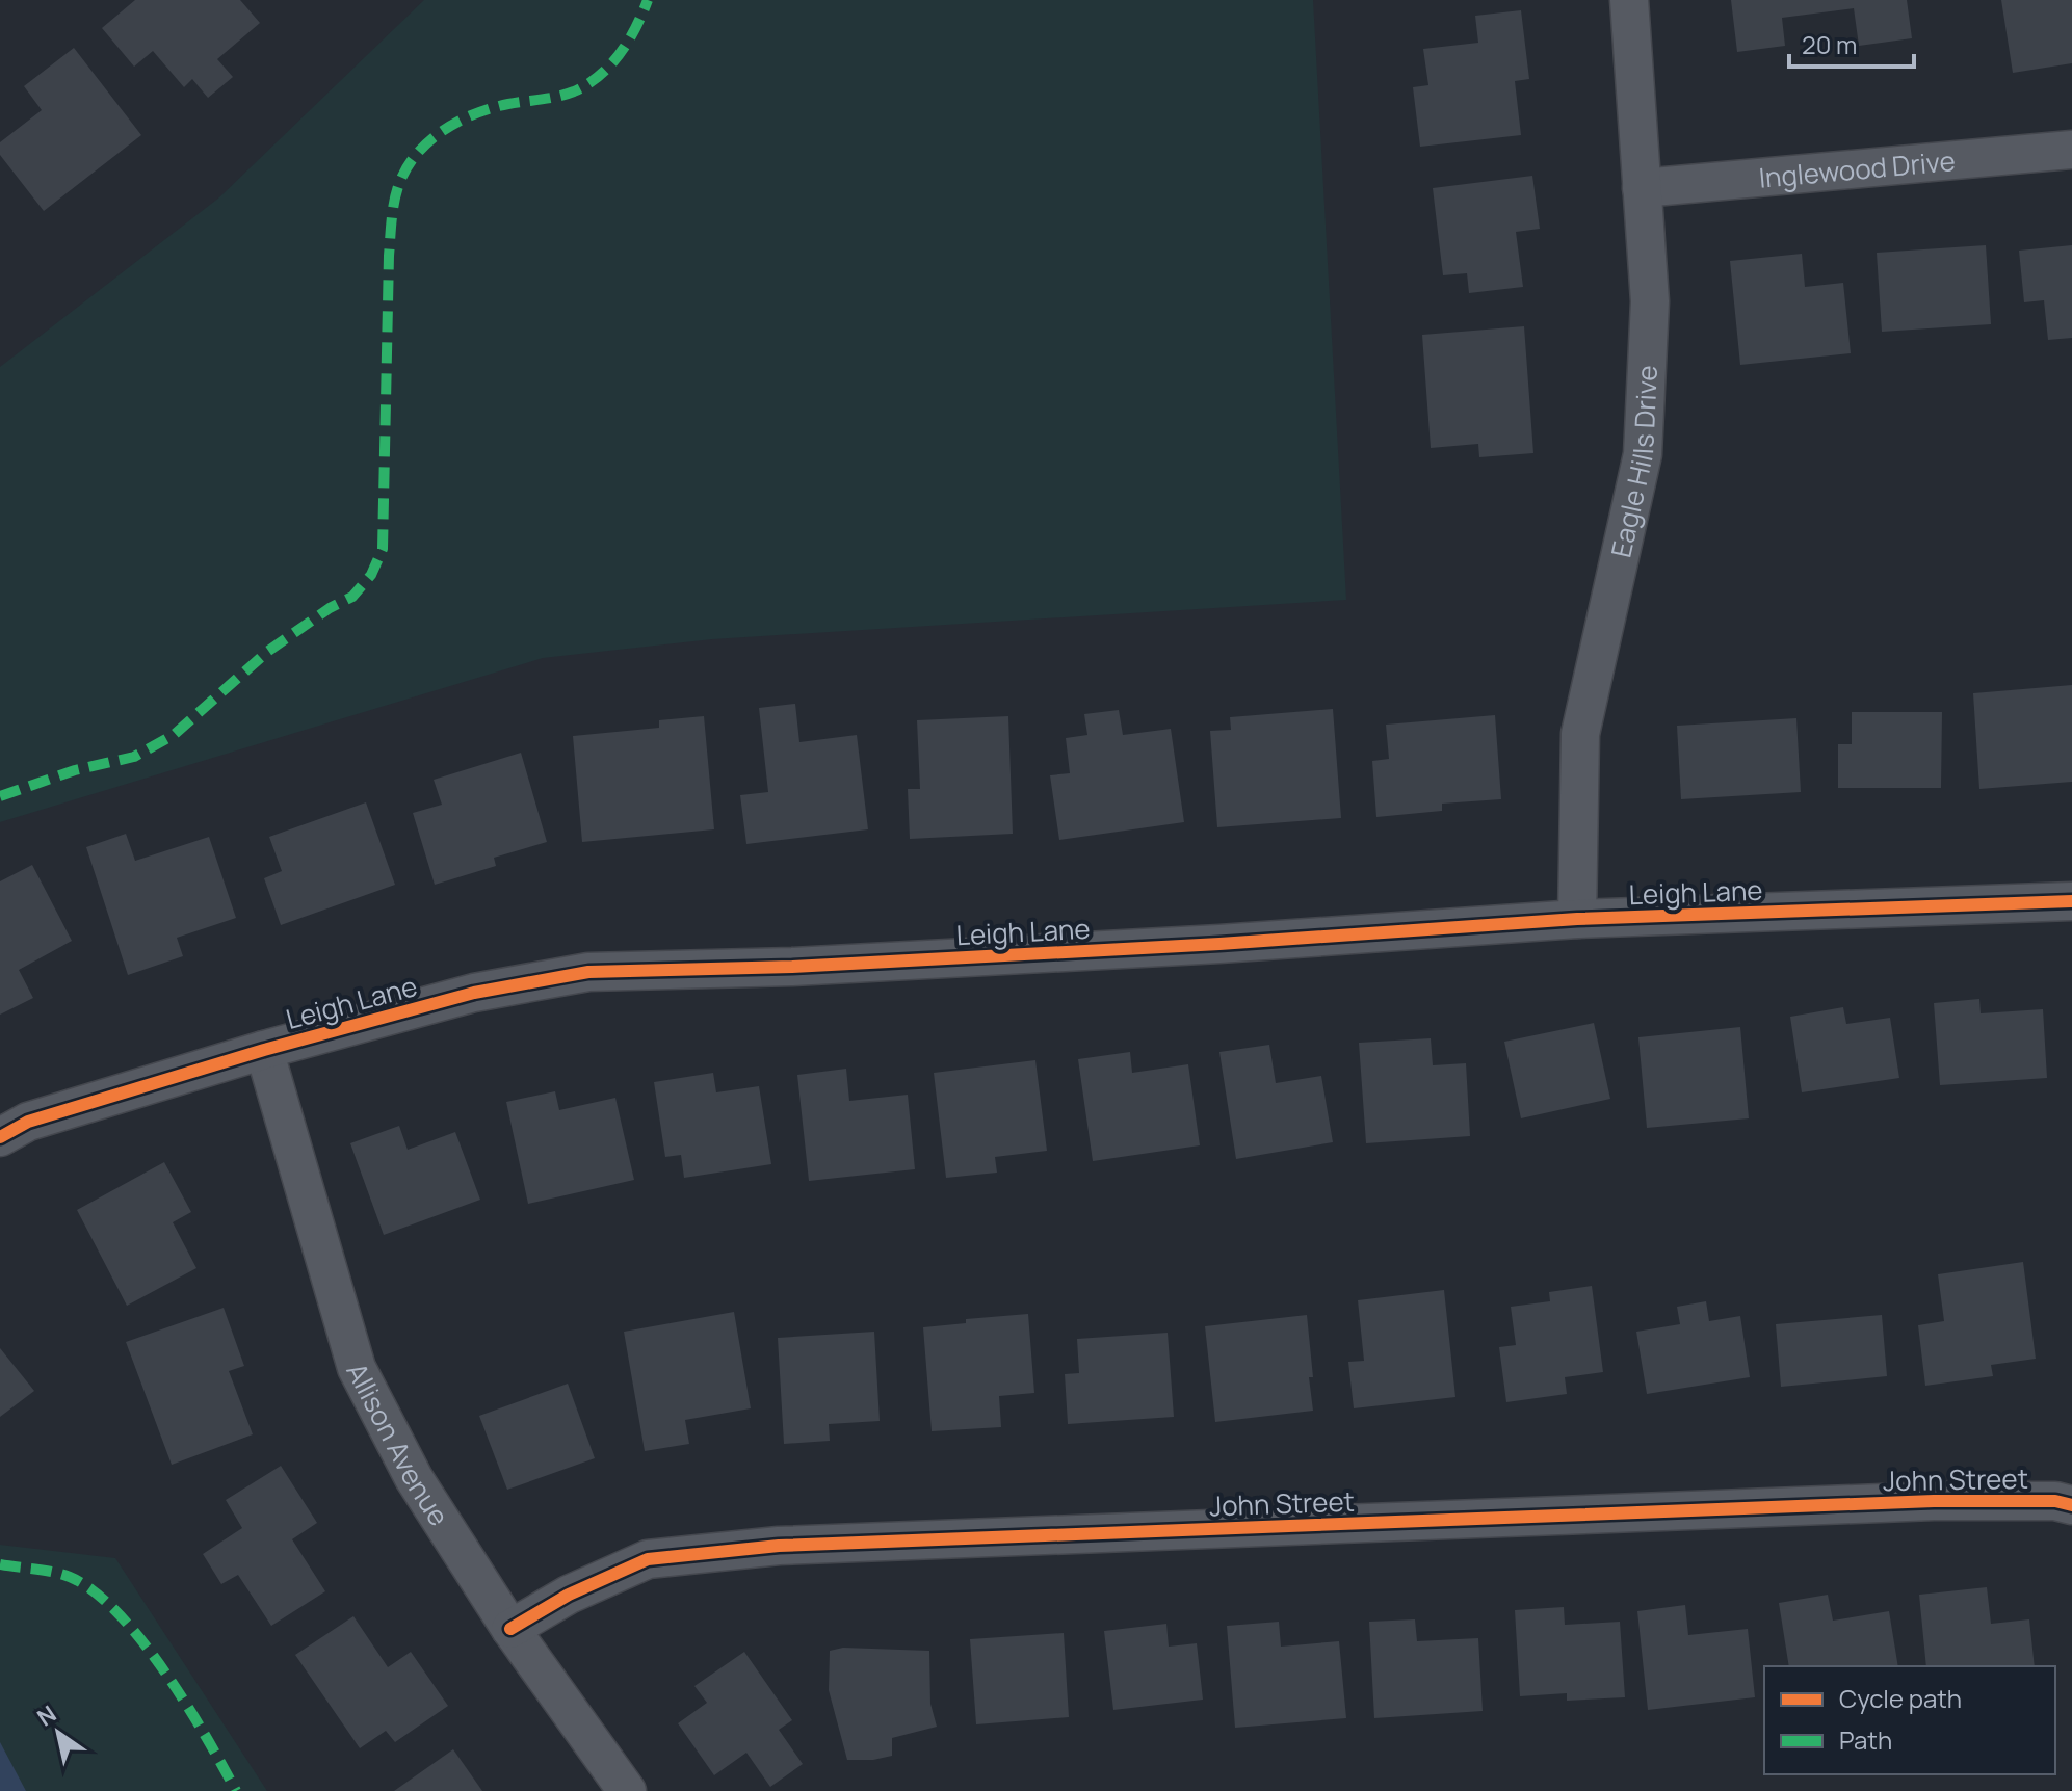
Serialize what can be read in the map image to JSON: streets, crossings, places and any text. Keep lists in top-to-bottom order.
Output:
{
  "streets": {
    "street": [
      "Inglewood Drive",
      "Eagle Hills Drive",
      "Leigh Lane",
      "Allison Avenue",
      "John Street"
    ]
  },
  "crossings": [
    ["Inglewood Drive", "Eagle Hills Drive"],
    ["Eagle Hills Drive", "Leigh Lane"],
    ["Leigh Lane", "Allison Avenue"],
    ["Allison Avenue", "John Street"]
  ],
  "legend": ["Cycle path", "Path"],
  "scale_bar": "20 m",
  "north": "top left"
}
